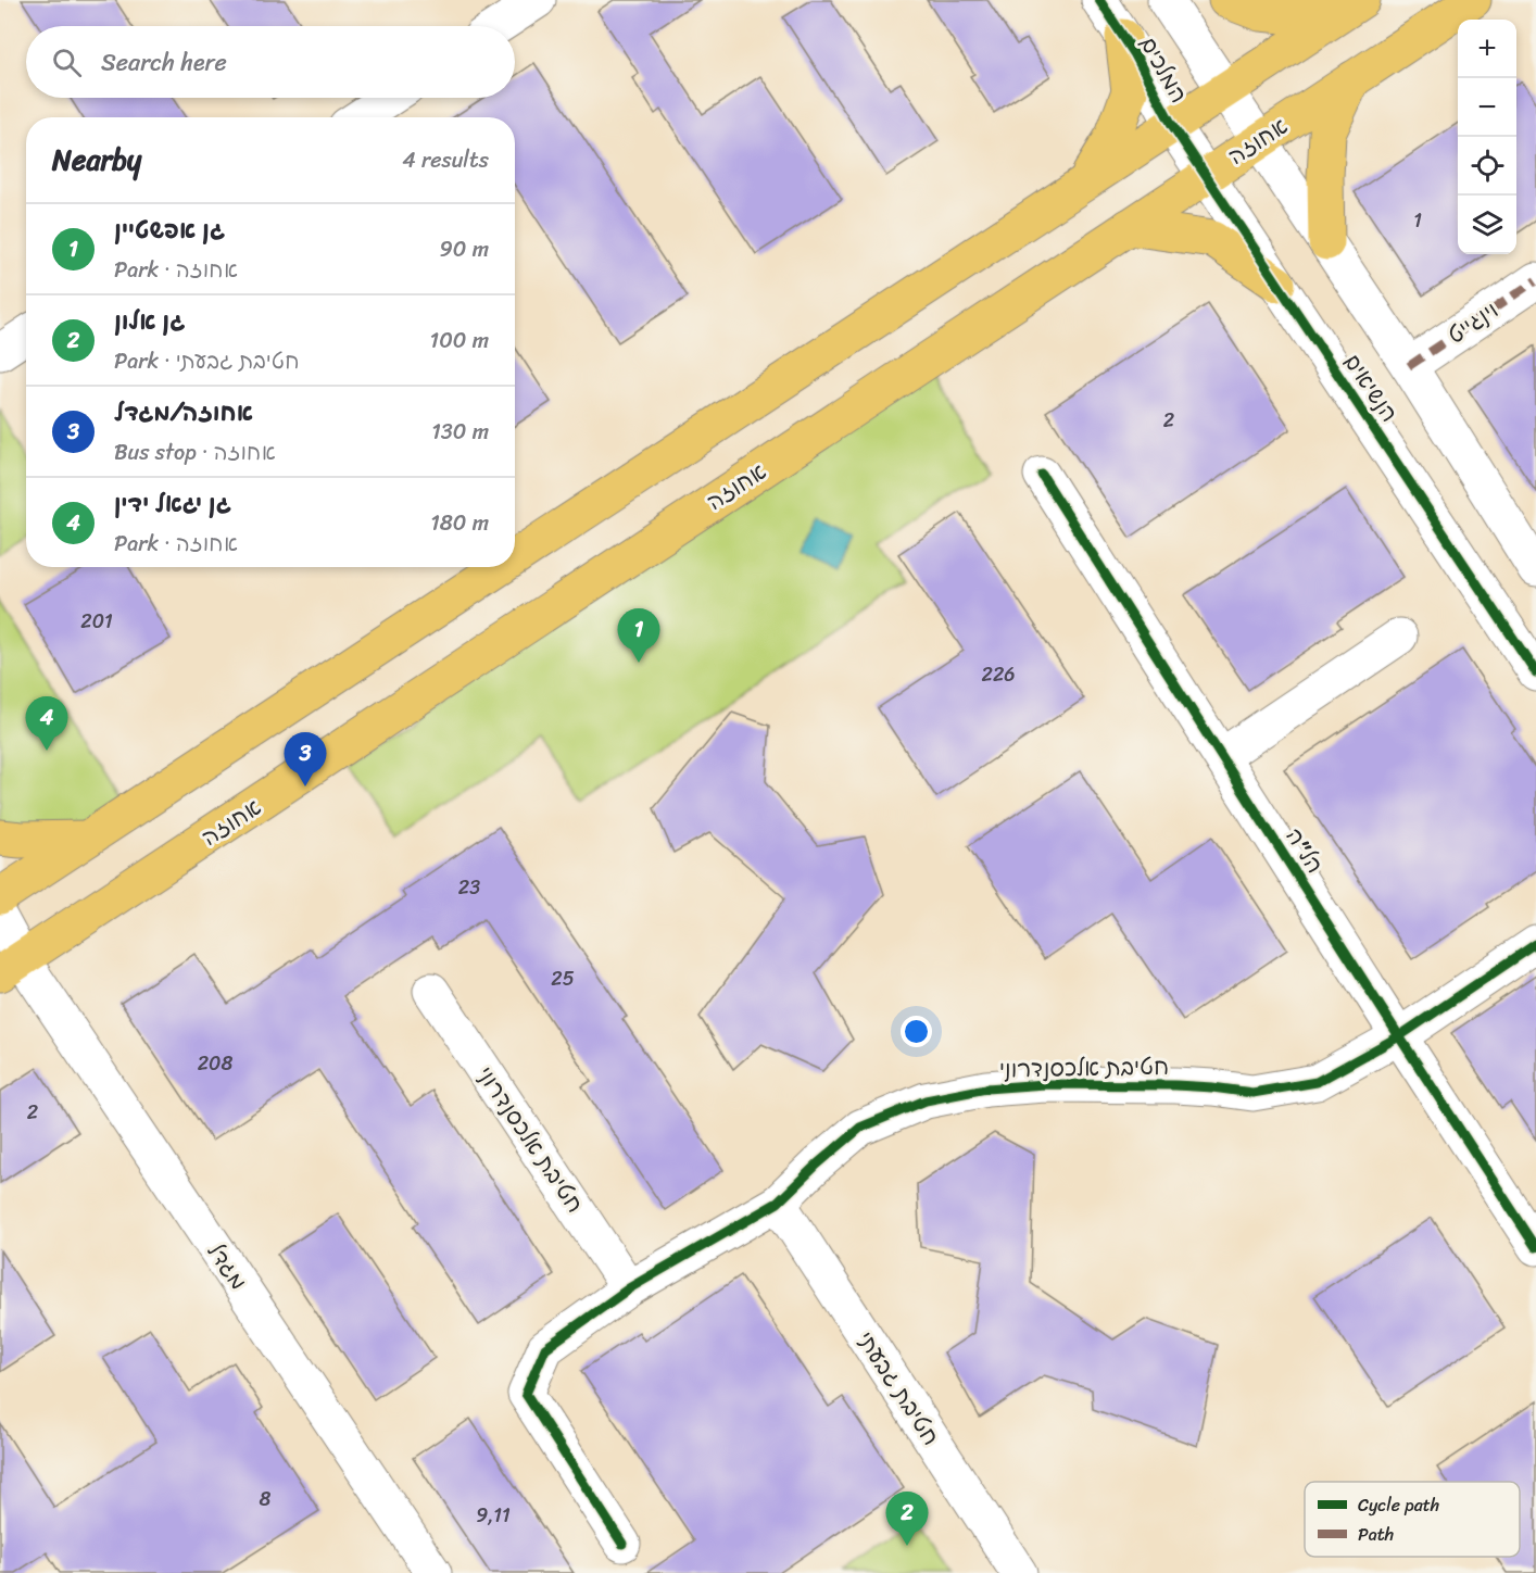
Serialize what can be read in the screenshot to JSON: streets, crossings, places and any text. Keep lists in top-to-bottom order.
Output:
{
  "streets": {
    "main road": ["אחוזה"],
    "street": [
      "המלכים",
      "וינגייט",
      "הנשיאים",
      "הל\"ה",
      "חטיבת אלכסנדרוני",
      "מגדל",
      "חטיבת גבעתי"
    ]
  },
  "crossings": [
    ["המלכים", "אחוזה"],
    ["המלכים", "הנשיאים"],
    ["אחוזה", "הנשיאים"],
    ["אחוזה", "מגדל"],
    ["וינגייט", "הנשיאים"],
    ["הל\"ה", "חטיבת אלכסנדרוני"],
    ["חטיבת אלכסנדרוני", "חטיבת גבעתי"]
  ],
  "house_numbers": [
    "1",
    "2",
    "201",
    "226",
    "23",
    "25",
    "208",
    "2",
    "8",
    "9,11"
  ],
  "legend": ["Cycle path", "Path"],
  "page": {
    "map_buttons": ["+", "−"],
    "search": "Search here",
    "heading": ["Nearby", "4 results"],
    "list": [
      {
        "mark": "1",
        "name": "גן אפשטיין",
        "note": "Park · אחוזה",
        "value": "90 m"
      },
      {
        "mark": "2",
        "name": "גן אלון",
        "note": "Park · חטיבת גבעתי",
        "value": "100 m"
      },
      {
        "mark": "3",
        "name": "אחוזה/מגדל",
        "note": "Bus stop · אחוזה",
        "value": "130 m"
      },
      {
        "mark": "4",
        "name": "גן יגאל ידין",
        "note": "Park · אחוזה",
        "value": "180 m"
      }
    ],
    "pins": [
      "1",
      "4",
      "3",
      "2"
    ]
  }
}
